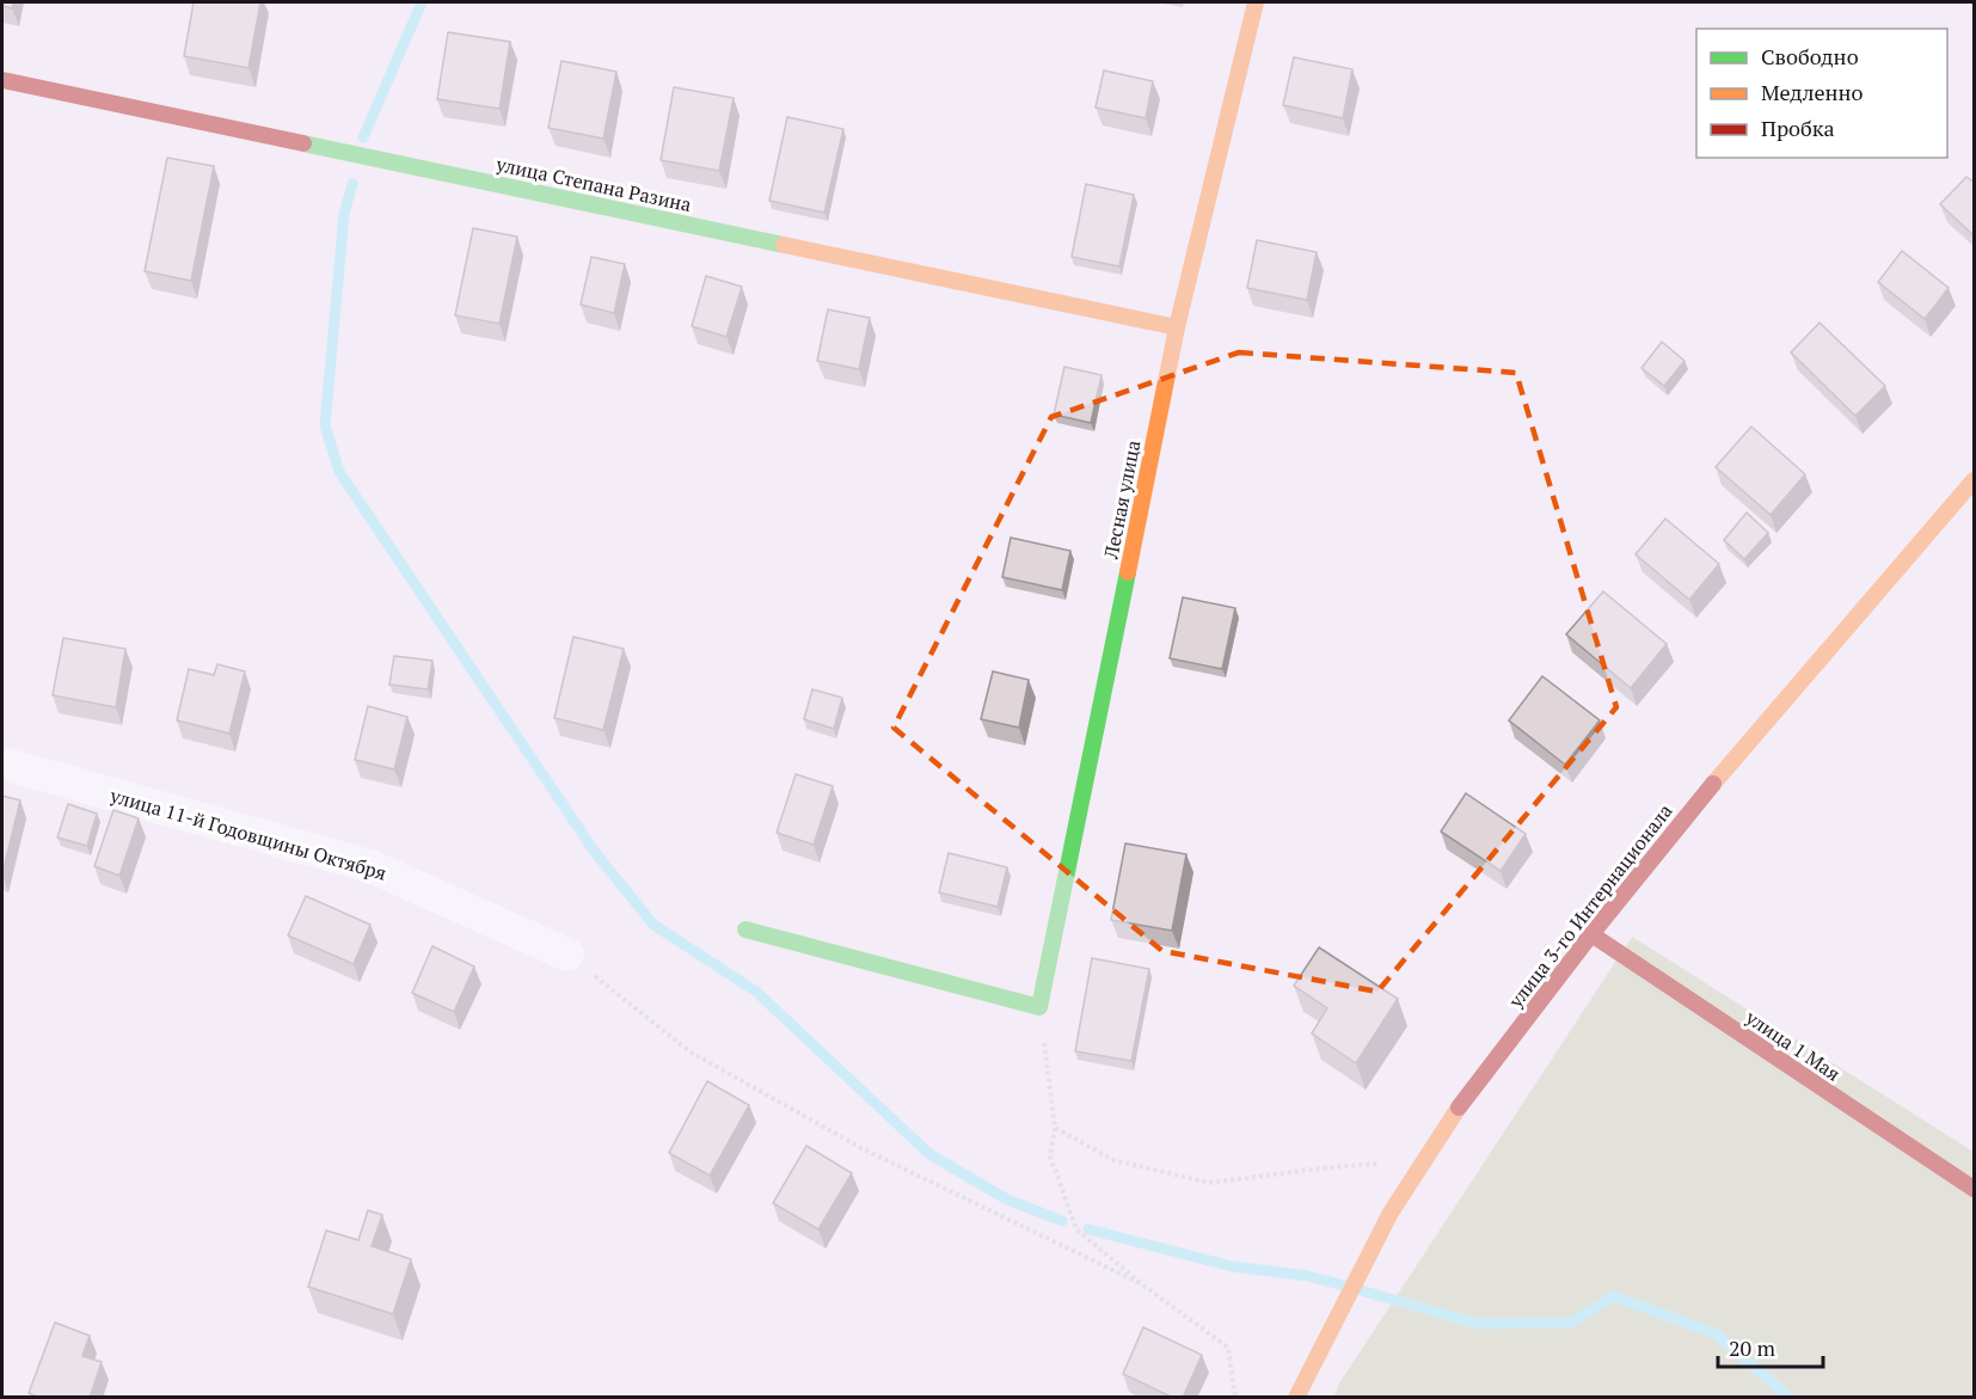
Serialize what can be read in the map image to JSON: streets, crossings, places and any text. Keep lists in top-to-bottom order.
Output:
{
  "streets": {
    "street": [
      "улица Степана Разина",
      "Лесная улица",
      "улица 11-й Годовщины Октября",
      "улица 3-го Интернационала",
      "улица 1 Мая"
    ]
  },
  "crossings": [
    ["улица Степана Разина", "Лесная улица"],
    ["улица 3-го Интернационала", "улица 1 Мая"]
  ],
  "legend": ["Свободно", "Медленно", "Пробка"],
  "scale_bar": "20 m"
}
